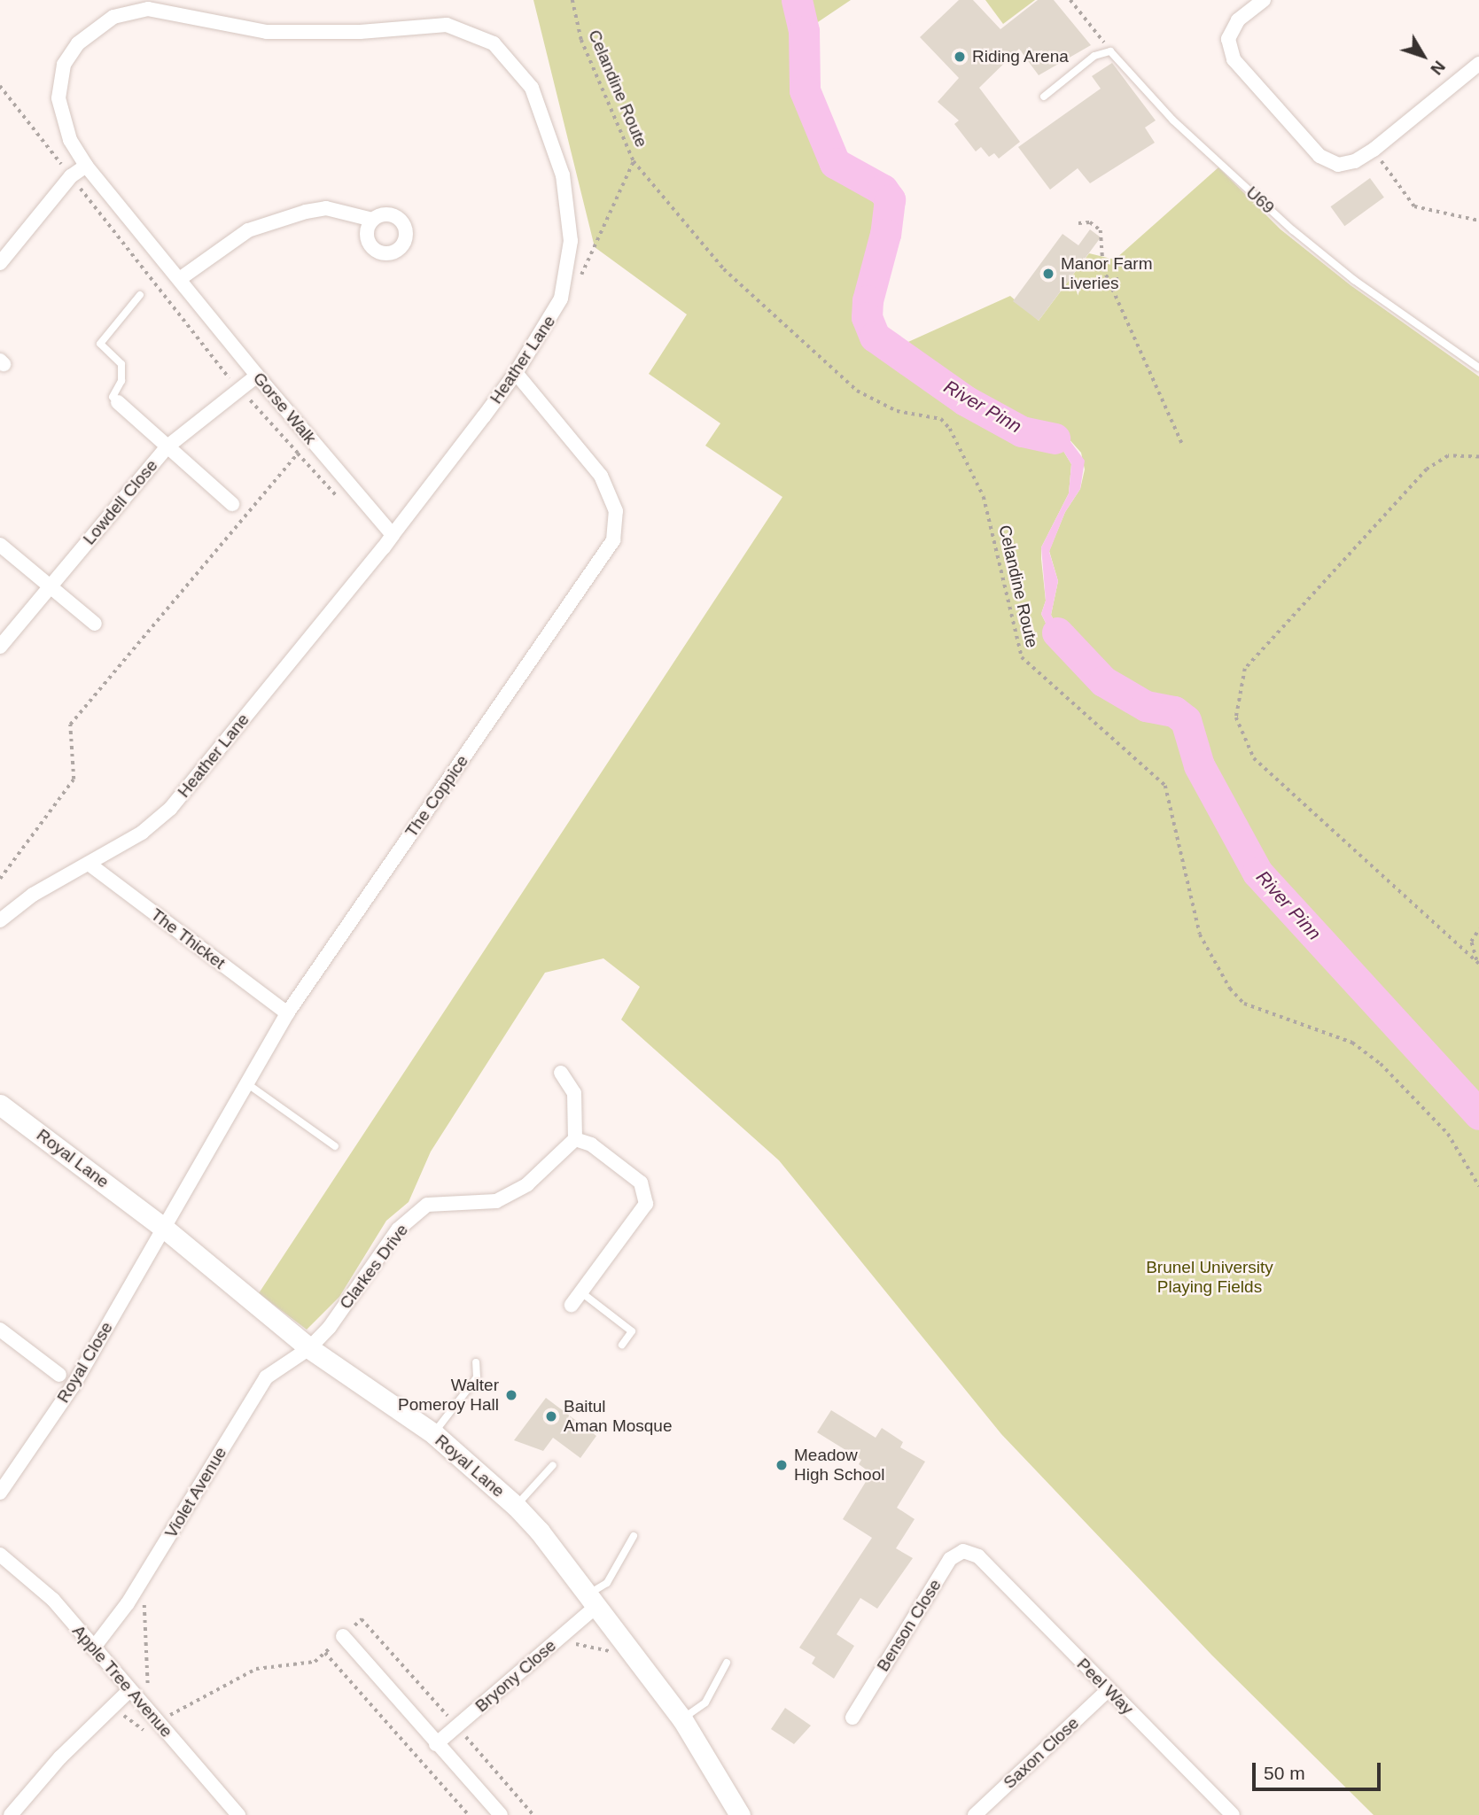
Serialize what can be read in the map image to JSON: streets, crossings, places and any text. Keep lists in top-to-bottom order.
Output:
{
  "streets": {
    "street": [
      "Heather Lane",
      "Gorse Walk",
      "Lowdell Close",
      "The Coppice",
      "The Thicket",
      "Royal Lane",
      "Clarkes Drive",
      "Royal Close",
      "Violet Avenue",
      "Benson Close",
      "Bryony Close",
      "Apple Tree Avenue",
      "Peel Way",
      "Saxon Close"
    ],
    "lane": ["U69"],
    "path": ["Celandine Route"]
  },
  "crossings": [
    ["Heather Lane", "Gorse Walk"],
    ["Heather Lane", "The Coppice"],
    ["Heather Lane", "The Thicket"],
    ["Gorse Walk", "Lowdell Close"],
    ["The Coppice", "The Thicket"],
    ["The Coppice", "Royal Lane"],
    ["The Coppice", "Royal Close"],
    ["Royal Lane", "Clarkes Drive"],
    ["Royal Lane", "Royal Close"],
    ["Royal Lane", "Violet Avenue"],
    ["Royal Lane", "Bryony Close"],
    ["Clarkes Drive", "Violet Avenue"],
    ["Violet Avenue", "Apple Tree Avenue"],
    ["Benson Close", "Peel Way"],
    ["Peel Way", "Saxon Close"]
  ],
  "water": ["River Pinn"],
  "parks": ["Brunel University Playing Fields"],
  "places": [
    "Riding Arena",
    "Manor Farm Liveries",
    "Walter Pomeroy Hall",
    "Baitul Aman Mosque",
    "Meadow High School"
  ],
  "scale_bar": "50 m",
  "north": "bottom right"
}
